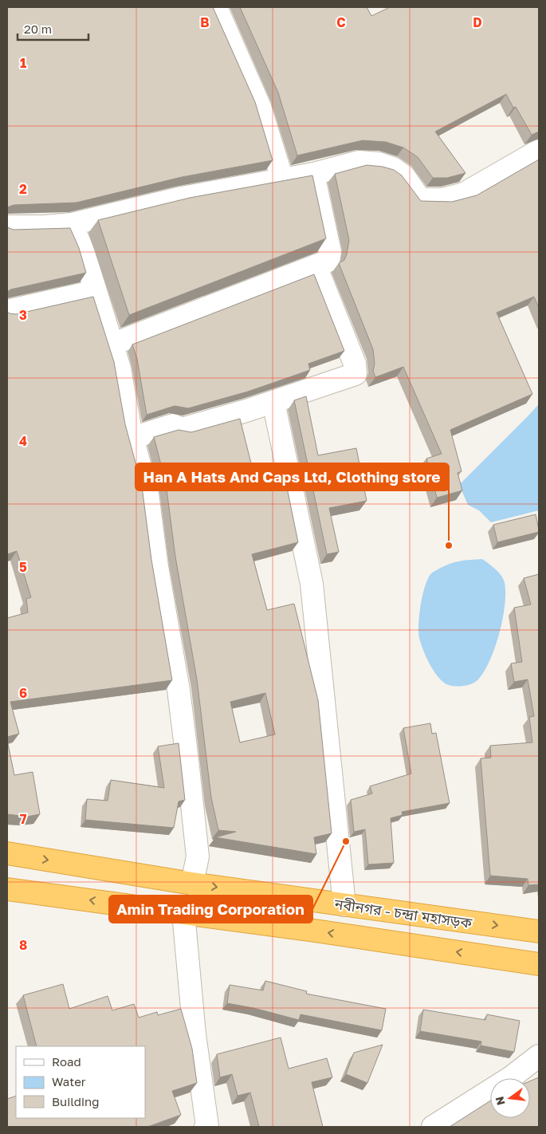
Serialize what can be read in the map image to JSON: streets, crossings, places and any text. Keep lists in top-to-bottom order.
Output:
{
  "streets": {
    "highway": ["নবীনগর - চন্দ্রা মহাসড়ক"]
  },
  "places": ["Han A Hats And Caps Ltd, Clothing store", "Amin Trading Corporation"],
  "legend": ["Road", "Water", "Building"],
  "scale_bar": "20 m",
  "north": "left",
  "grid": {
    "columns": ["B", "C", "D"],
    "rows": [
      "1",
      "2",
      "3",
      "4",
      "5",
      "6",
      "7",
      "8"
    ]
  }
}
